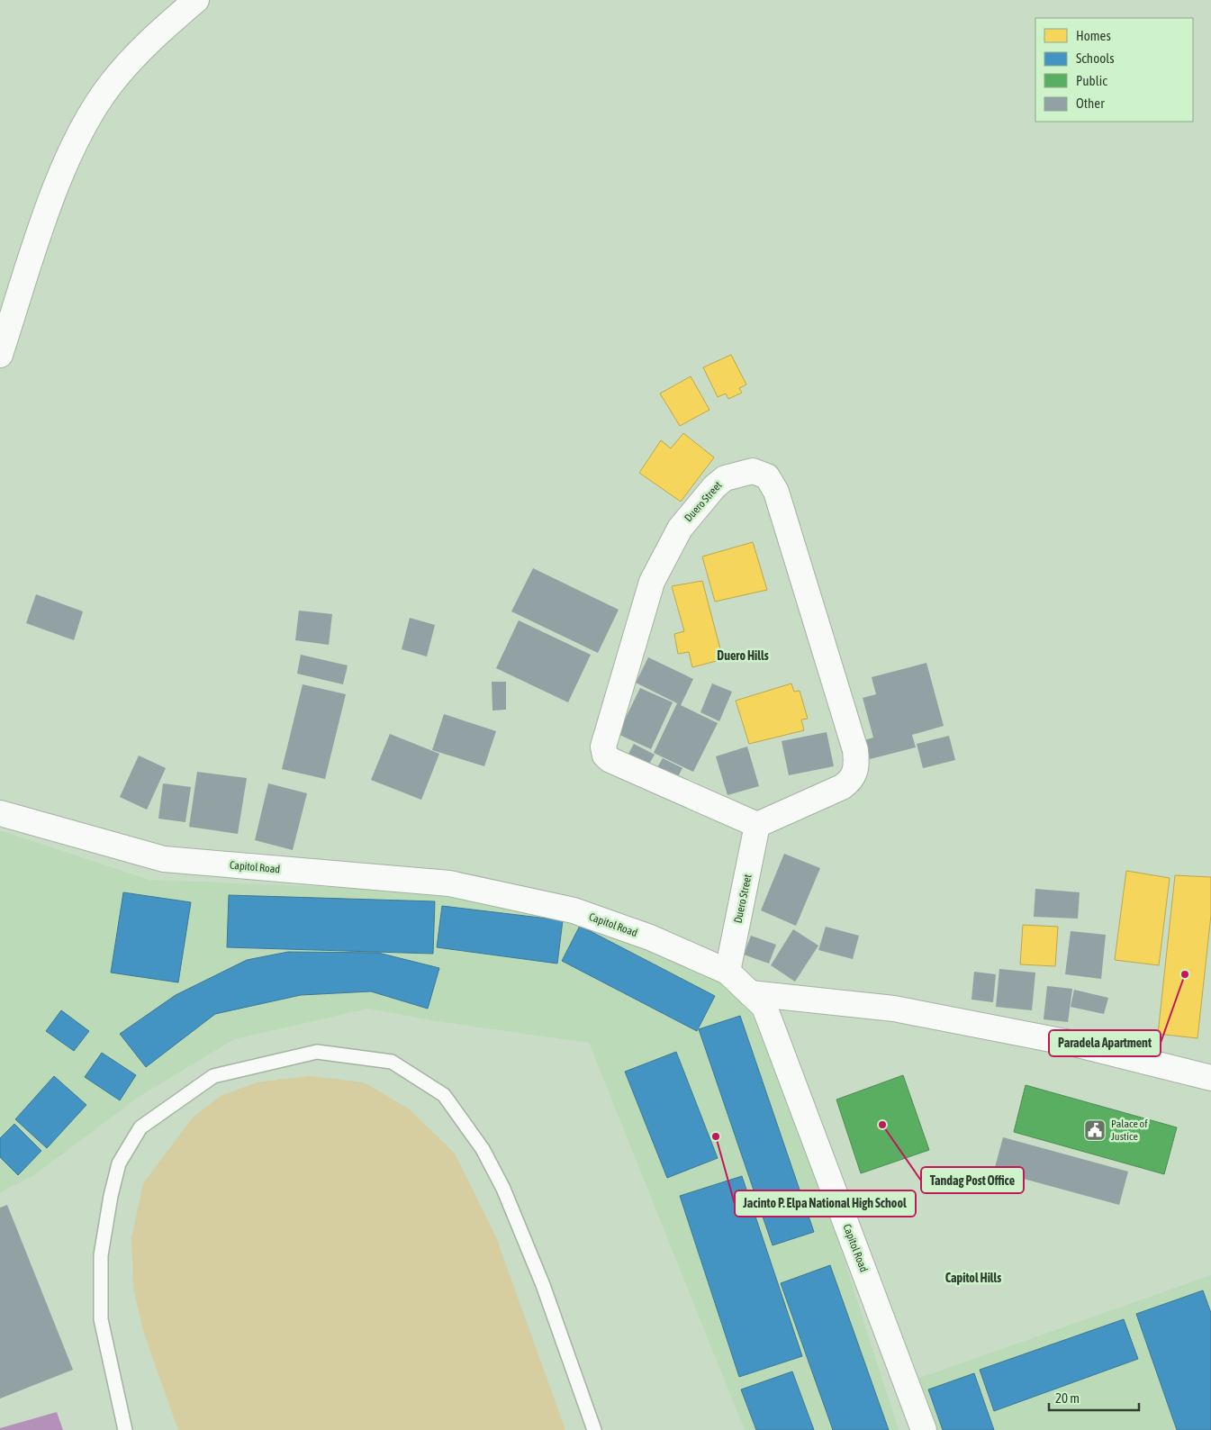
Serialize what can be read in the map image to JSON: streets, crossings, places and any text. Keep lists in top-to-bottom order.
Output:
{
  "streets": {
    "street": ["Duero Street", "Capitol Road"]
  },
  "crossings": [
    ["Duero Street", "Capitol Road"]
  ],
  "districts": ["Duero Hills", "Capitol Hills"],
  "places": {
    "other": ["Paradela Apartment", "Tandag Post Office", "Jacinto P. Elpa National High School"],
    "public building": ["Palace of Justice"]
  },
  "legend": [
    "Homes",
    "Schools",
    "Public",
    "Other"
  ],
  "scale_bar": "20 m"
}
